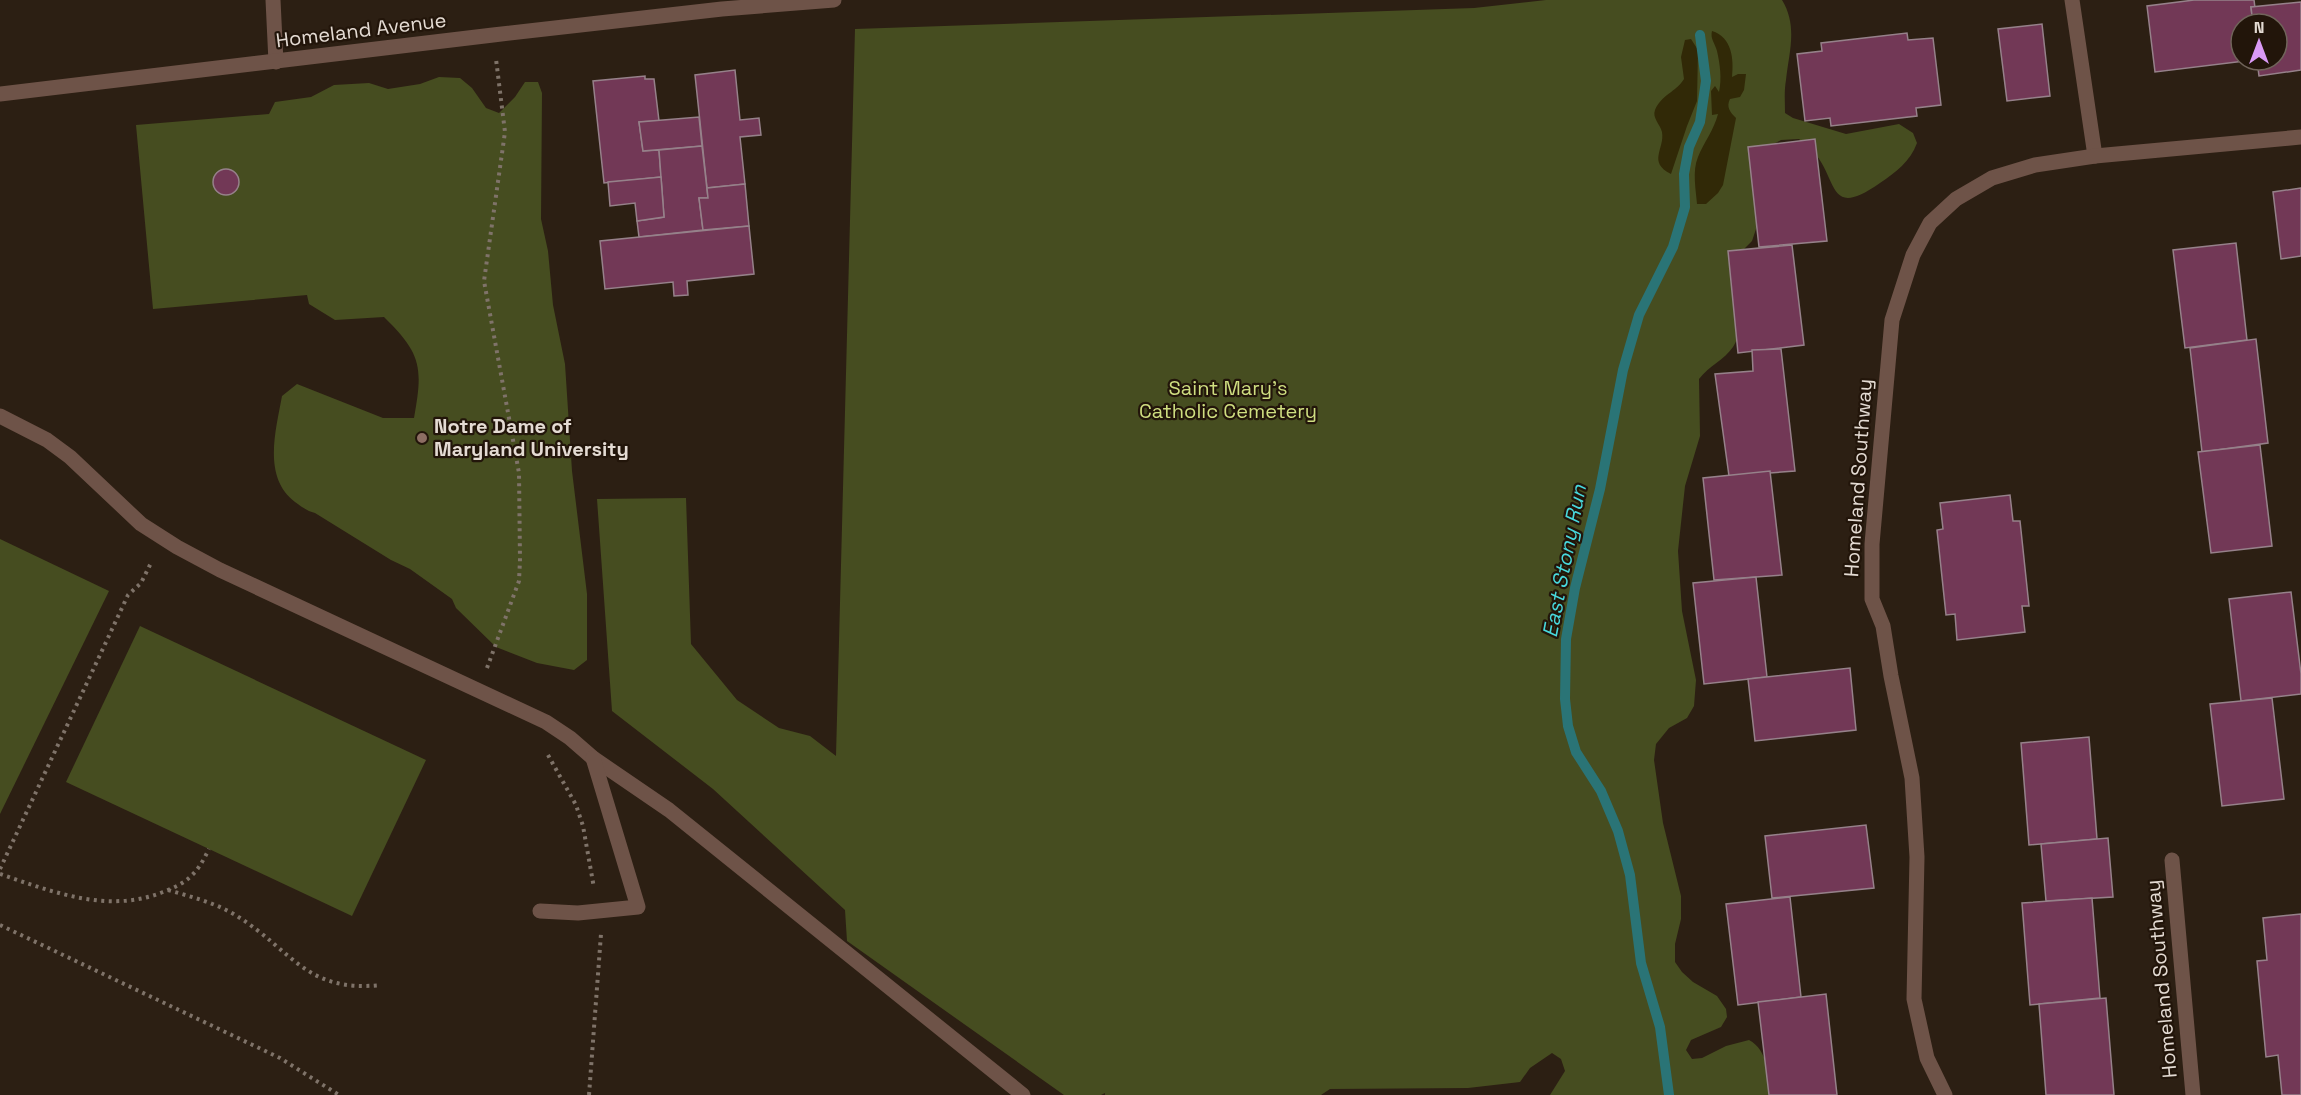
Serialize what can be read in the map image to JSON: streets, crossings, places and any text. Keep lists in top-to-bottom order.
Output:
{
  "streets": {
    "street": ["Homeland Avenue", "Homeland Southway"]
  },
  "water": ["East Stony Run"],
  "parks": ["Saint Mary's Catholic Cemetery"],
  "places": ["Notre Dame of Maryland University"],
  "north": "top"
}
